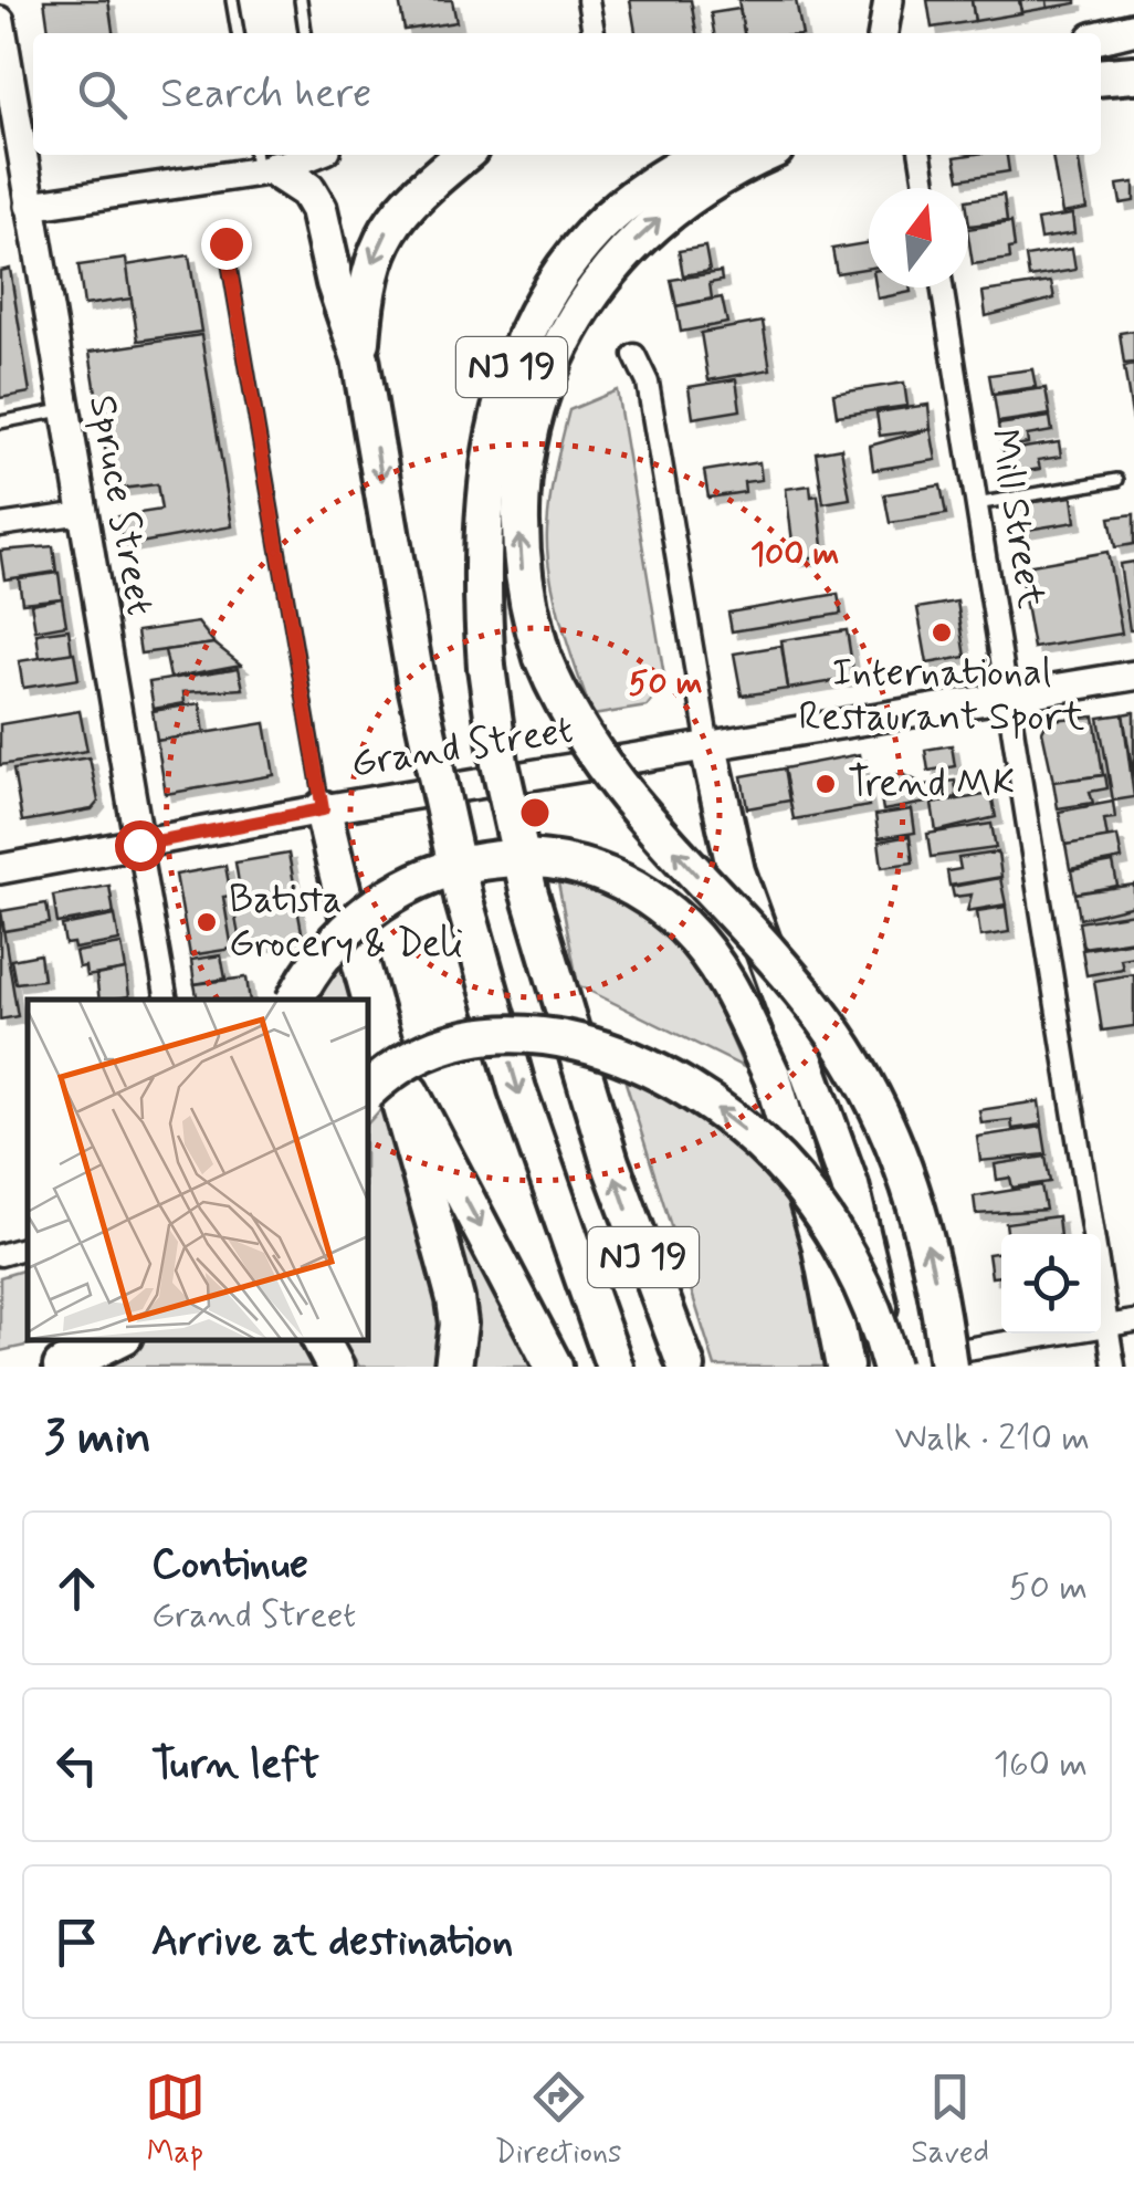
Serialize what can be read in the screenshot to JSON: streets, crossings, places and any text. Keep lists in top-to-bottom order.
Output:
{
  "streets": {
    "highway": ["NJ 19"],
    "main road": ["Spruce Street", "Grand Street"],
    "street": ["Mill Street"]
  },
  "crossings": [
    ["Spruce Street", "Grand Street"],
    ["Mill Street", "Grand Street"]
  ],
  "places": ["International Restaurant Sport", "Trend MK", "Batista Grocery & Deli"],
  "north": "top",
  "page": {
    "search": "Search here",
    "heading": ["3 min", "Walk · 210 m"],
    "list": [
      ["Continue", "Grand Street", "50 m"],
      ["Turn left", "160 m"],
      "Arrive at destination"
    ],
    "nav": ["Map", "Directions", "Saved"]
  },
  "rings": ["100 m", "50 m"]
}
